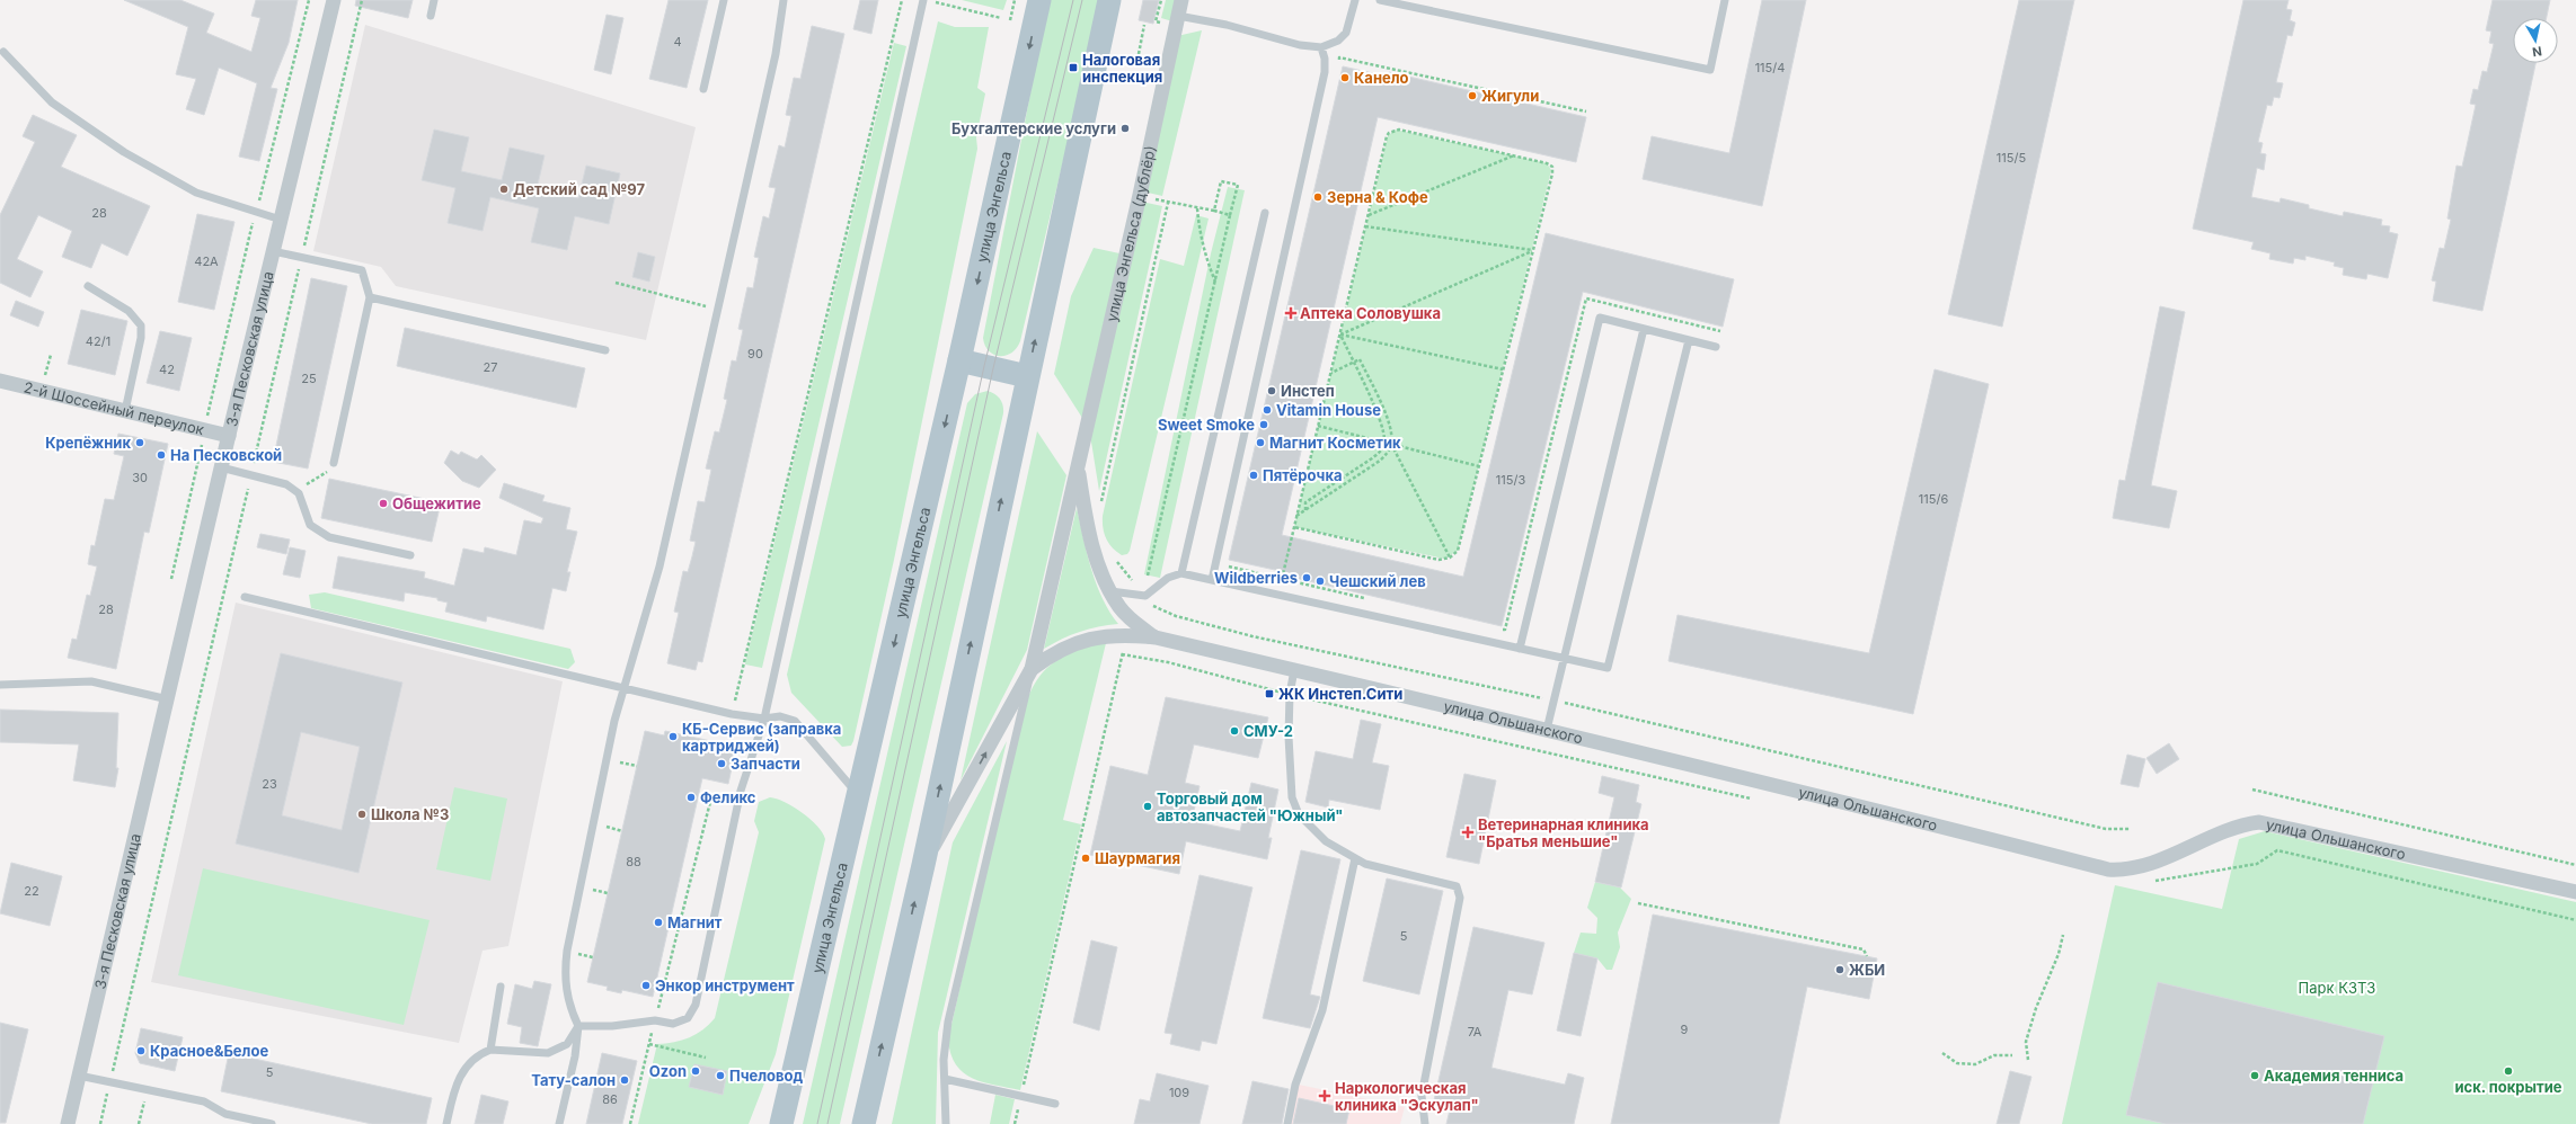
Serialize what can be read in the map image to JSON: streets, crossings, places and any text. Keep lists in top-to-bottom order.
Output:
{
  "streets": {
    "main road": ["улица Энгельса"],
    "street": [
      "улица Энгельса (дублёр)",
      "3-я Песковская улица",
      "2-й Шоссейный переулок",
      "улица Ольшанского"
    ]
  },
  "crossings": [
    ["улица Энгельса (дублёр)", "улица Ольшанского"],
    ["3-я Песковская улица", "2-й Шоссейный переулок"]
  ],
  "parks": ["Парк КЗТЗ"],
  "places": {
    "transit": ["Налоговая инспекция", "ЖК Инстеп.Сити"],
    "other": [
      "Канело",
      "Жигули",
      "Бухгалтерские услуги",
      "Детский сад №97",
      "Зерна & Кофе",
      "Инстеп",
      "Vitamin House",
      "Sweet Smoke",
      "Крепёжник",
      "Магнит Косметик",
      "На Песковской",
      "Пятёрочка",
      "Общежитие",
      "Wildberries",
      "Чешский лев",
      "СМУ-2",
      "КБ-Сервис (заправка картриджей)",
      "Запчасти",
      "Феликс",
      "Торговый дом автозапчастей \"Южный\"",
      "Школа №3",
      "Шаурмагия",
      "Магнит",
      "ЖБИ",
      "Энкор инструмент",
      "Красное&Белое",
      "Ozon",
      "иск. покрытие",
      "Пчеловод",
      "Академия тенниса",
      "Тату-салон"
    ],
    "health": ["Аптека Соловушка", "Ветеринарная клиника \"Братья меньшие\"", "Наркологическая клиника \"Эскулап\""]
  },
  "house_numbers": [
    "4",
    "115/4",
    "115/5",
    "28",
    "42А",
    "42/1",
    "90",
    "27",
    "42",
    "25",
    "30",
    "115/3",
    "115/6",
    "28",
    "23",
    "88",
    "22",
    "5",
    "9",
    "7А",
    "5",
    "109",
    "86"
  ],
  "north": "bottom"
}
